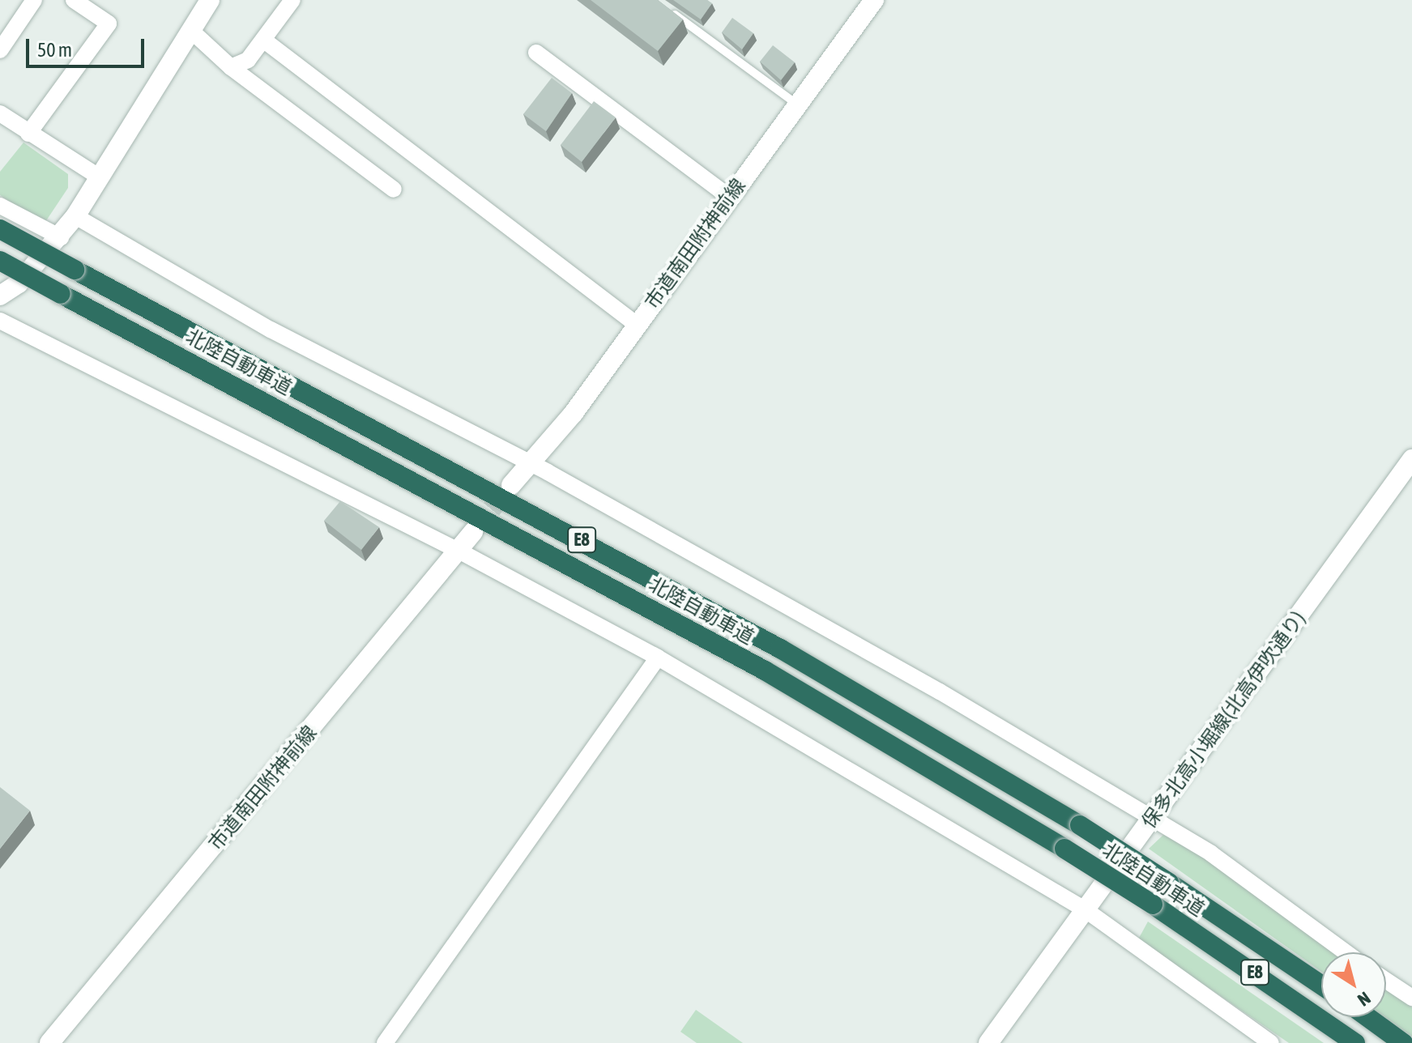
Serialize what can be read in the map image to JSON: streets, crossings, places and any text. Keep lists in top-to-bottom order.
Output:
{
  "streets": {
    "highway": ["北陸自動車道", "E8"],
    "street": ["市道南田附神前線", "保多北高小堀線(北高伊吹通り)"]
  },
  "scale_bar": "50 m",
  "north": "bottom right"
}
